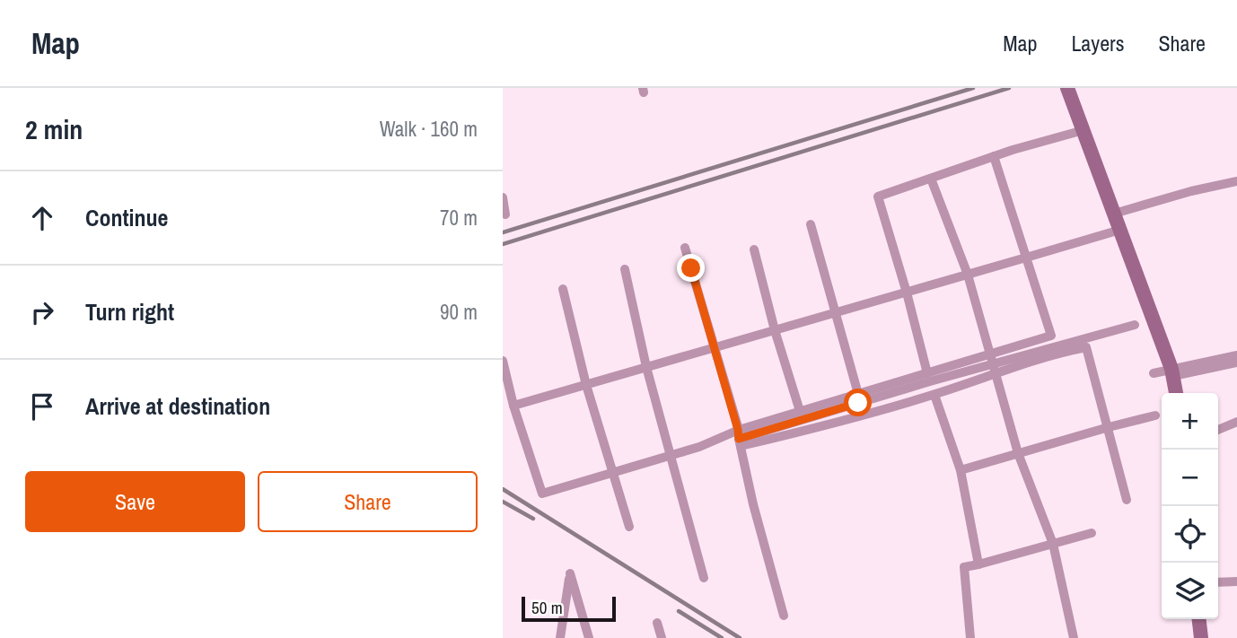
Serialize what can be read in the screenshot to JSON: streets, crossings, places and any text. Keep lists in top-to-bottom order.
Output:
{
  "scale_bar": "50 m",
  "page": {
    "header": "Map",
    "nav": ["Map", "Layers", "Share"],
    "heading": ["2 min", "Walk · 160 m"],
    "list": [
      ["Continue", "70 m"],
      ["Turn right", "90 m"],
      "Arrive at destination"
    ],
    "map_buttons": ["+", "−"],
    "buttons": ["Save", "Share"],
    "scale": "50 m"
  }
}
